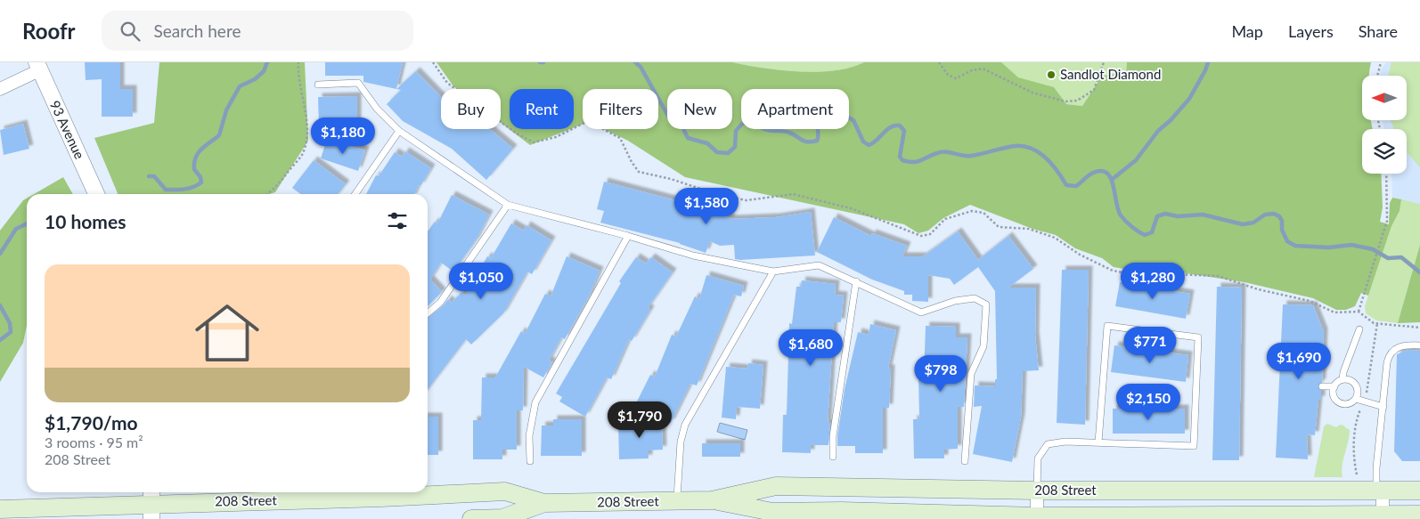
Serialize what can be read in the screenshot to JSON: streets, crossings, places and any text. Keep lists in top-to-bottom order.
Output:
{
  "streets": {
    "main road": ["208 Street"],
    "street": ["93 Avenue"]
  },
  "places": ["Sandlot Diamond"],
  "north": "left",
  "page": {
    "header": "Roofr",
    "search": "Search here",
    "nav": ["Map", "Layers", "Share"],
    "chip": [
      "Buy",
      "Rent",
      "Filters",
      "New",
      "Apartment"
    ],
    "price": [
      "$1,180",
      "$1,580",
      "$1,050",
      "$1,280",
      "$771",
      "$1,680",
      "$1,690",
      "$798",
      "$2,150",
      "$1,790"
    ],
    "heading": "10 homes",
    "list": [
      {
        "name": "$1,790/mo",
        "note": "3 rooms · 95 m² · 208 Street"
      }
    ]
  }
}
